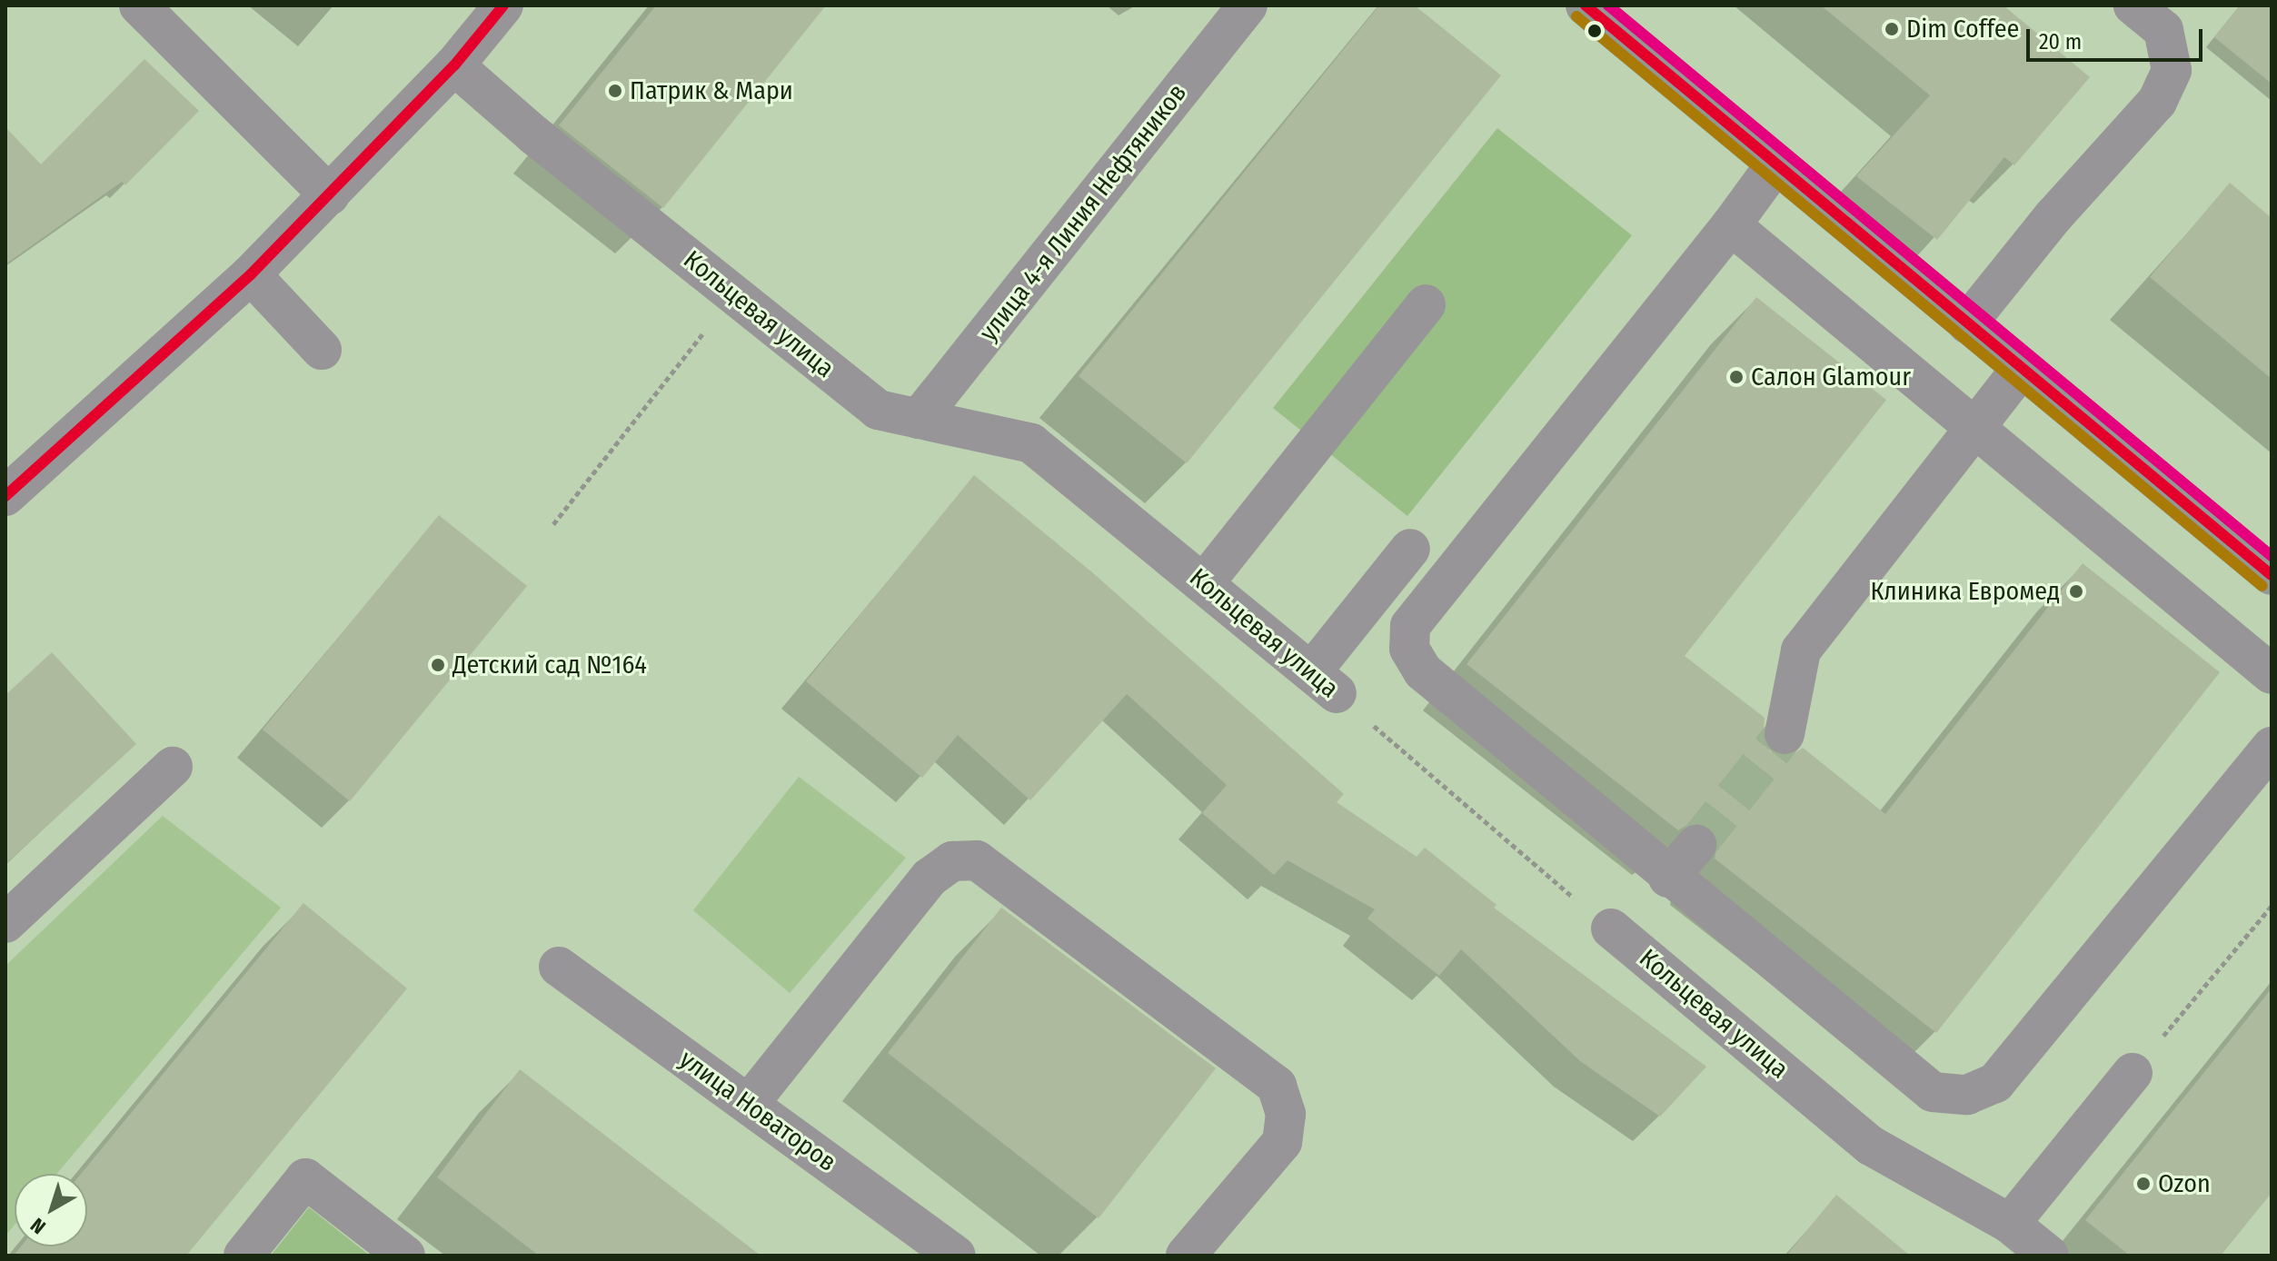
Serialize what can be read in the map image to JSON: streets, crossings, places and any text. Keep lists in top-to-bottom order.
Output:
{
  "streets": {
    "street": ["улица 4-я Линия Нефтяников", "Кольцевая улица", "улица Новаторов"]
  },
  "crossings": [
    ["улица 4-я Линия Нефтяников", "Кольцевая улица"]
  ],
  "places": [
    "Dim Coffee",
    "Патрик & Мари",
    "Салон Glamour",
    "Клиника Евромед",
    "Детский сад №164",
    "Ozon"
  ],
  "scale_bar": "20 m",
  "north": "bottom left"
}
